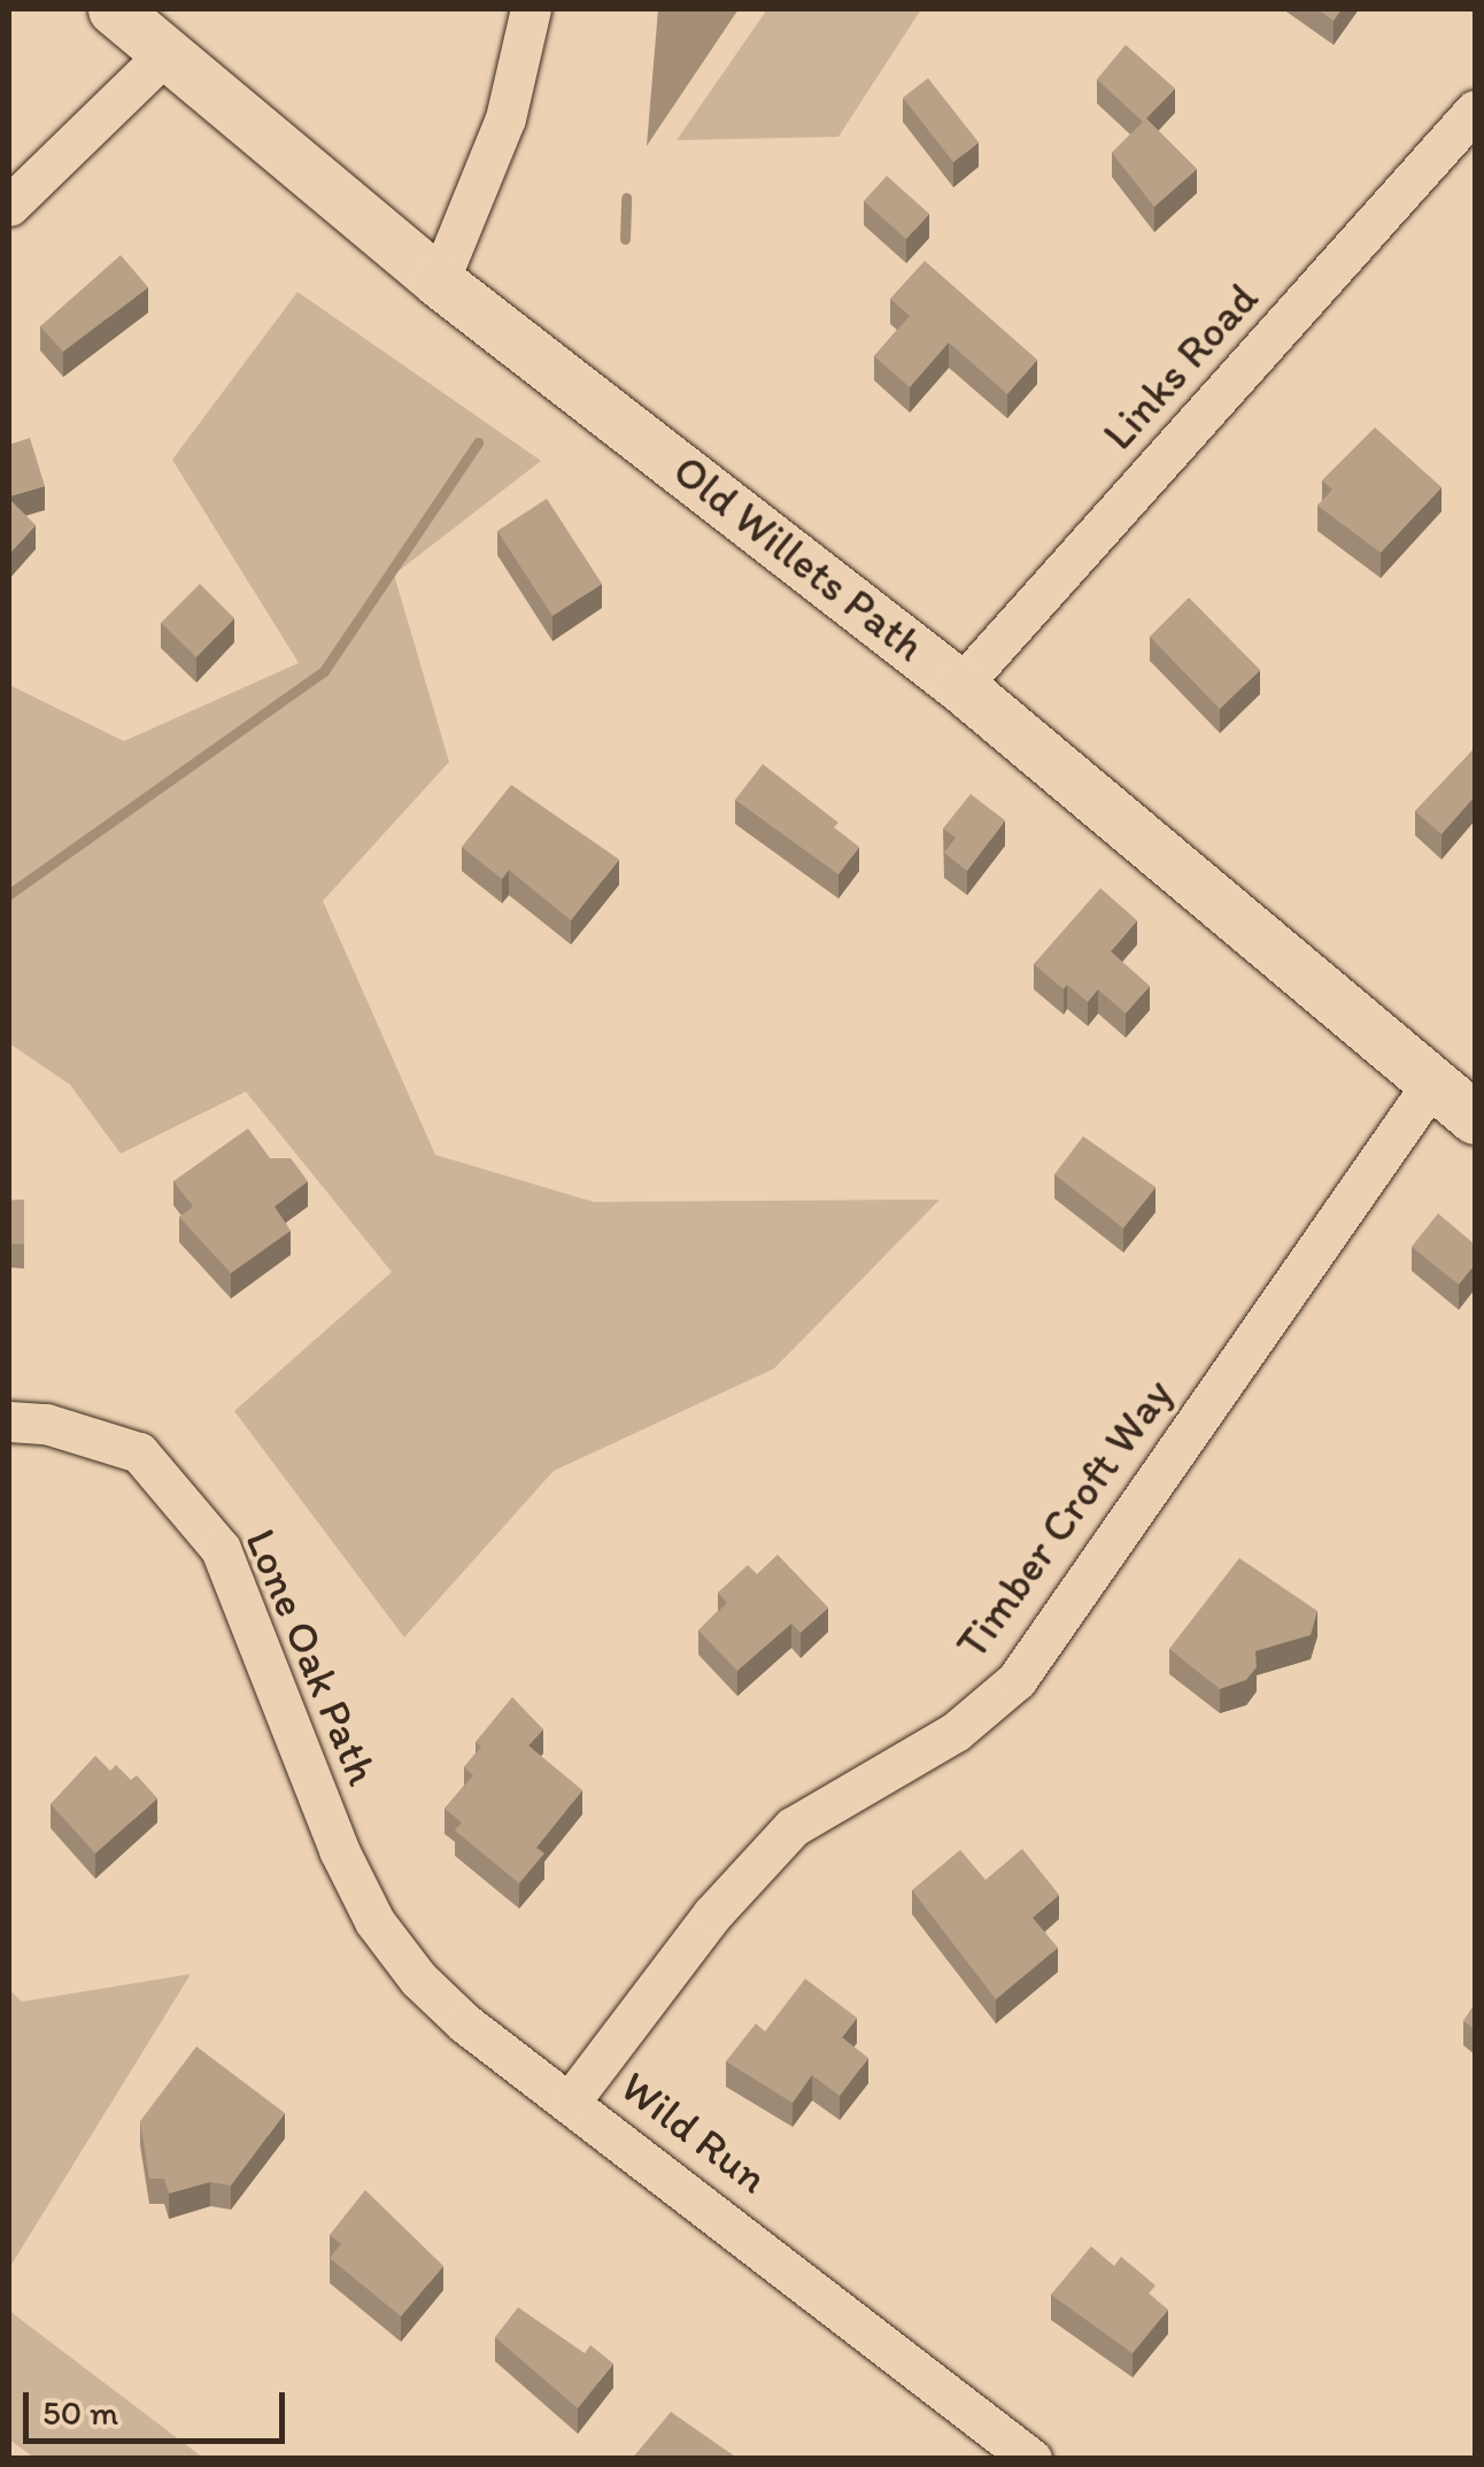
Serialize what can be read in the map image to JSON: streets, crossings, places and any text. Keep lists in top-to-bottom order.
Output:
{
  "streets": {
    "main road": ["Old Willets Path"],
    "street": [
      "Links Road",
      "Timber Croft Way",
      "Lone Oak Path",
      "Wild Run"
    ]
  },
  "crossings": [
    ["Links Road", "Old Willets Path"],
    ["Old Willets Path", "Timber Croft Way"],
    ["Timber Croft Way", "Wild Run"],
    ["Lone Oak Path", "Wild Run"]
  ],
  "scale_bar": "50 m"
}
